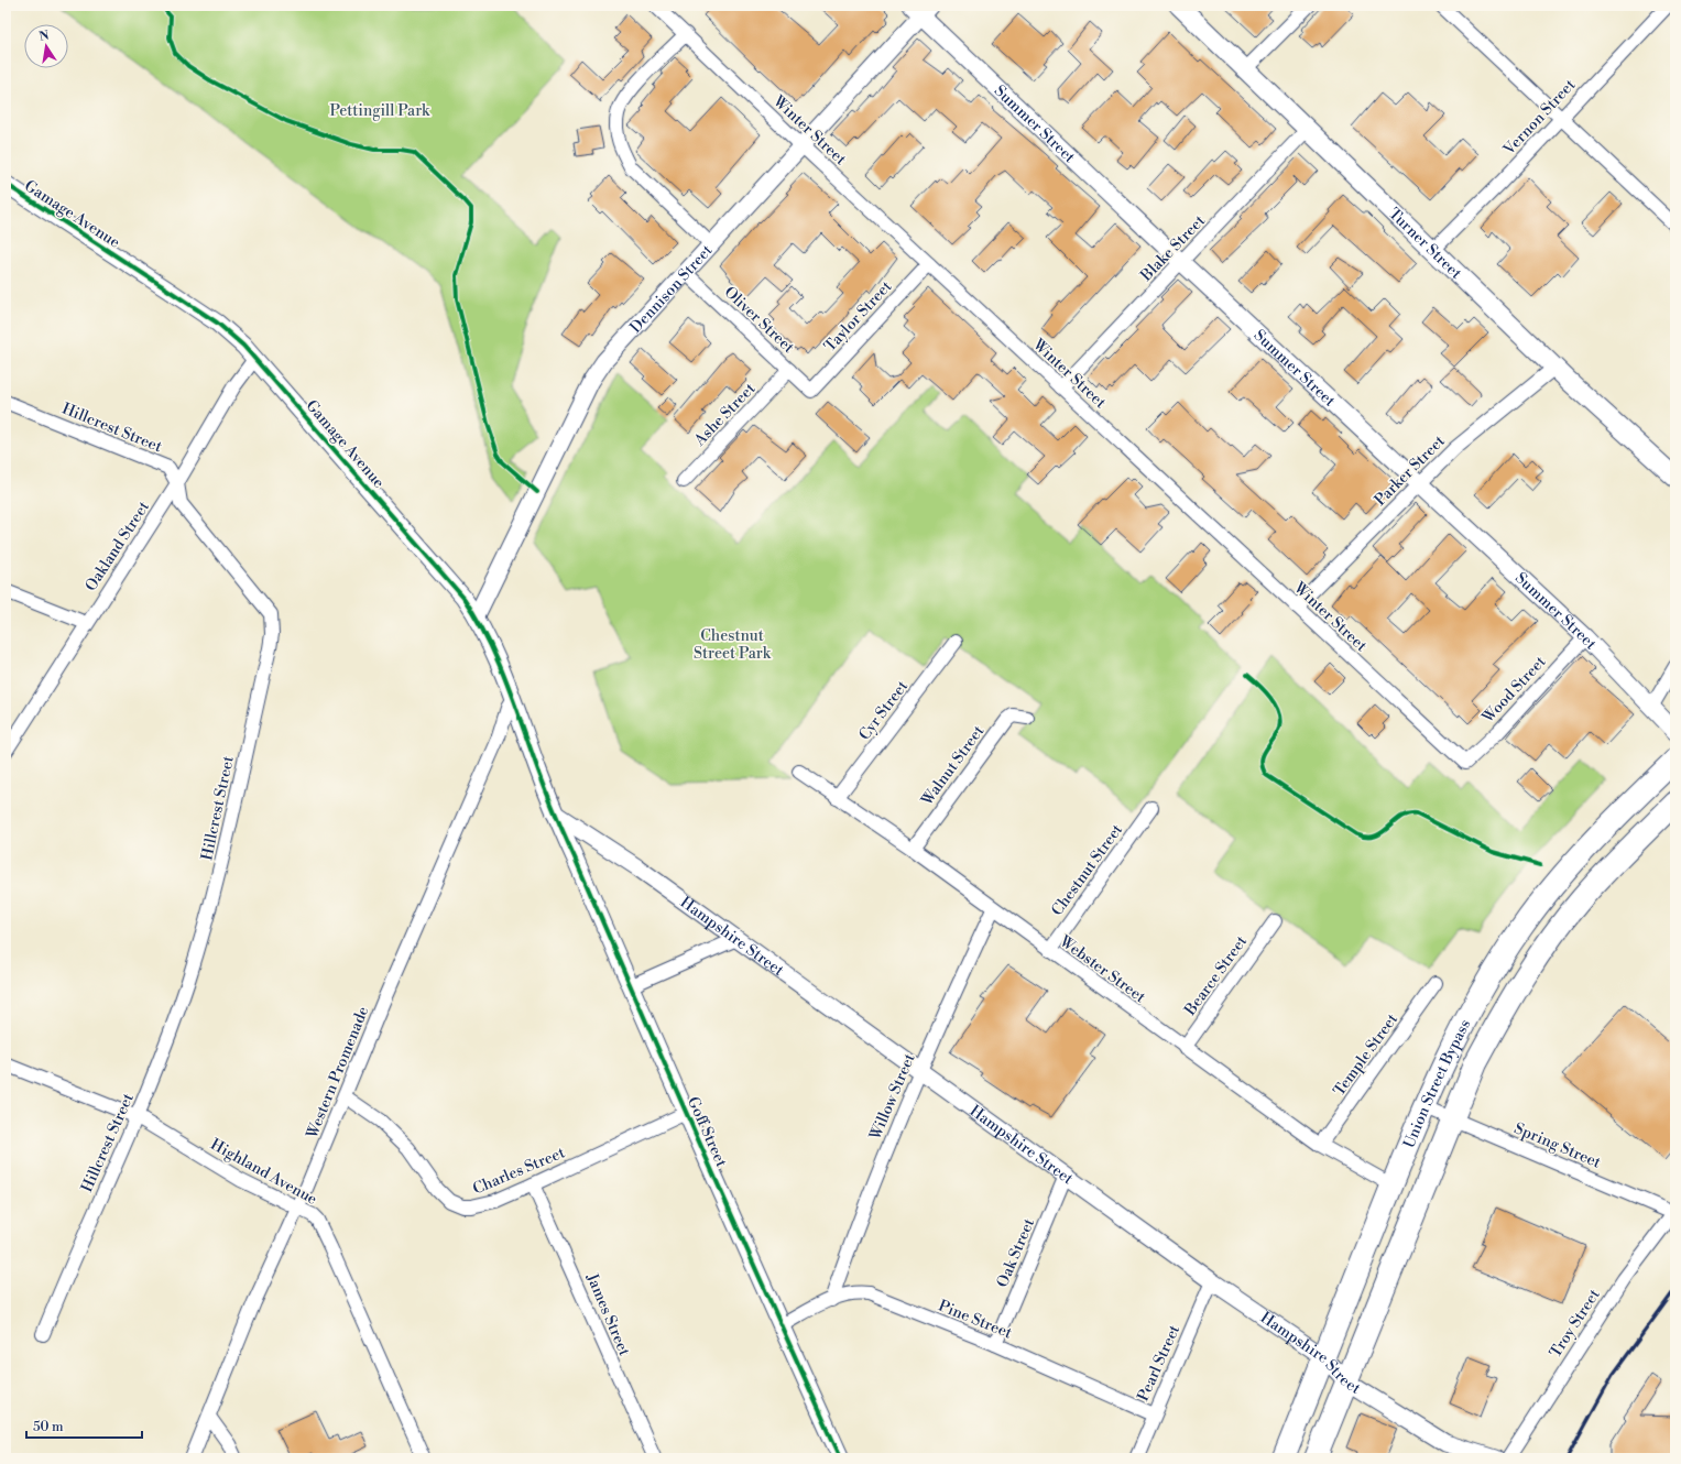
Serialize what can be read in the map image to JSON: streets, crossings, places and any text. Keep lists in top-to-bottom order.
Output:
{
  "streets": {
    "highway": ["Union Street Bypass"],
    "main road": ["Turner Street"],
    "street": [
      "Vernon Street",
      "Summer Street",
      "Winter Street",
      "Gamage Avenue",
      "Blake Street",
      "Dennison Street",
      "Taylor Street",
      "Oliver Street",
      "Ashe Street",
      "Hillcrest Street",
      "Parker Street",
      "Oakland Street",
      "Wood Street",
      "Cyr Street",
      "Walnut Street",
      "Chestnut Street",
      "Hampshire Street",
      "Webster Street",
      "Bearce Street",
      "Temple Street",
      "Western Promenade",
      "Willow Street",
      "Goff Street",
      "Spring Street",
      "Charles Street",
      "Highland Avenue",
      "Oak Street",
      "James Street",
      "Pine Street",
      "Troy Street",
      "Pearl Street"
    ]
  },
  "crossings": [
    ["Vernon Street", "Turner Street"],
    ["Summer Street", "Blake Street"],
    ["Summer Street", "Dennison Street"],
    ["Summer Street", "Parker Street"],
    ["Summer Street", "Wood Street"],
    ["Winter Street", "Blake Street"],
    ["Winter Street", "Dennison Street"],
    ["Winter Street", "Taylor Street"],
    ["Winter Street", "Parker Street"],
    ["Winter Street", "Wood Street"],
    ["Gamage Avenue", "Dennison Street"],
    ["Gamage Avenue", "Oakland Street"],
    ["Gamage Avenue", "Hampshire Street"],
    ["Gamage Avenue", "Western Promenade"],
    ["Gamage Avenue", "Goff Street"],
    ["Turner Street", "Blake Street"],
    ["Turner Street", "Parker Street"],
    ["Dennison Street", "Oliver Street"],
    ["Taylor Street", "Oliver Street"],
    ["Oliver Street", "Ashe Street"],
    ["Hillcrest Street", "Oakland Street"],
    ["Hillcrest Street", "Highland Avenue"],
    ["Cyr Street", "Webster Street"],
    ["Walnut Street", "Webster Street"],
    ["Chestnut Street", "Webster Street"],
    ["Hampshire Street", "Union Street Bypass"],
    ["Hampshire Street", "Willow Street"],
    ["Hampshire Street", "Goff Street"],
    ["Hampshire Street", "Oak Street"],
    ["Hampshire Street", "Pearl Street"],
    ["Webster Street", "Bearce Street"],
    ["Webster Street", "Temple Street"],
    ["Webster Street", "Union Street Bypass"],
    ["Webster Street", "Willow Street"],
    ["Western Promenade", "Charles Street"],
    ["Western Promenade", "Highland Avenue"],
    ["Union Street Bypass", "Spring Street"],
    ["Willow Street", "Pine Street"],
    ["Goff Street", "Charles Street"],
    ["Goff Street", "Pine Street"],
    ["Spring Street", "Troy Street"],
    ["Charles Street", "James Street"],
    ["Oak Street", "Pine Street"],
    ["Pine Street", "Pearl Street"]
  ],
  "parks": ["Pettingill Park", "Chestnut Street Park"],
  "scale_bar": "50 m",
  "north": "top"
}
